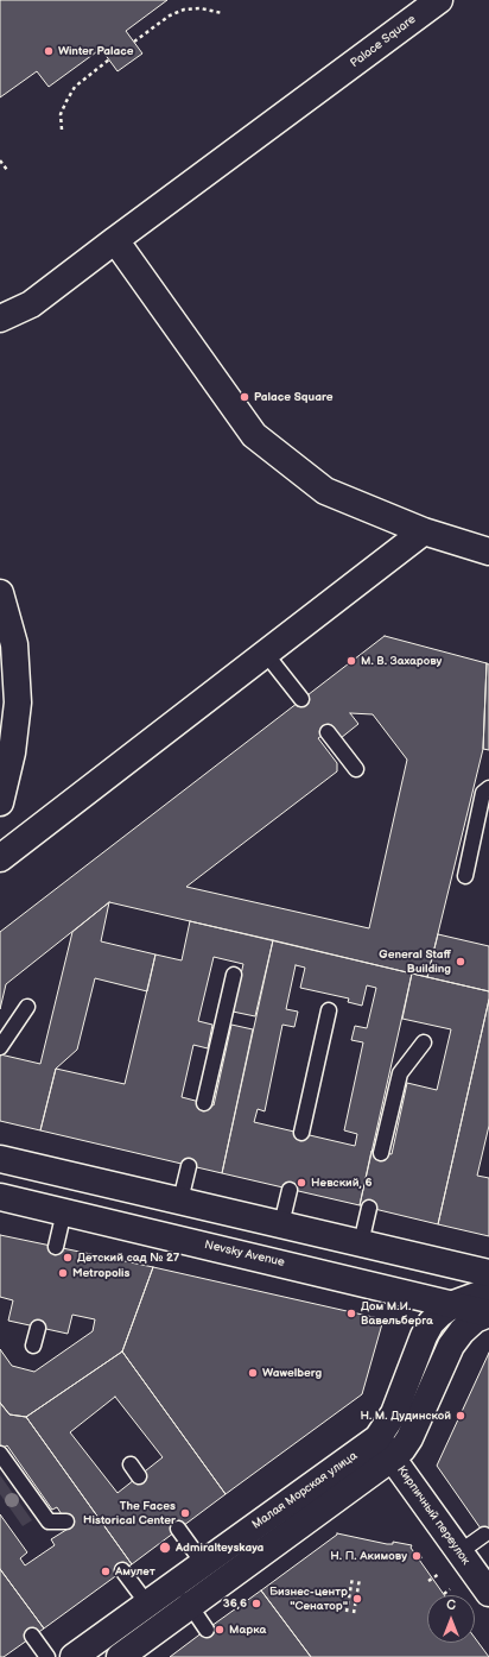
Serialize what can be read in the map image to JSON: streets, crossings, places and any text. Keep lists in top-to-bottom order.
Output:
{
  "streets": {
    "street": [
      "Palace Square",
      "Nevsky Avenue",
      "Малая Морская улица",
      "Кирпичный переулок"
    ]
  },
  "crossings": [
    ["Nevsky Avenue", "Малая Морская улица"],
    ["Малая Морская улица", "Кирпичный переулок"]
  ],
  "places": [
    "Winter Palace",
    "Palace Square",
    "М. В. Захарову",
    "General Staff Building",
    "Невский, 6",
    "Детский сад № 27",
    "Metropolis",
    "Дом М.И. Вавельберга",
    "Wawelberg",
    "Н. М. Дудинской",
    "The Faces Historical Center",
    "Admiralteyskaya",
    "Н. П. Акимову",
    "Амулет",
    "Бизнес-центр \"Сенатор\"",
    "36,6",
    "Марка"
  ],
  "north": "top"
}
